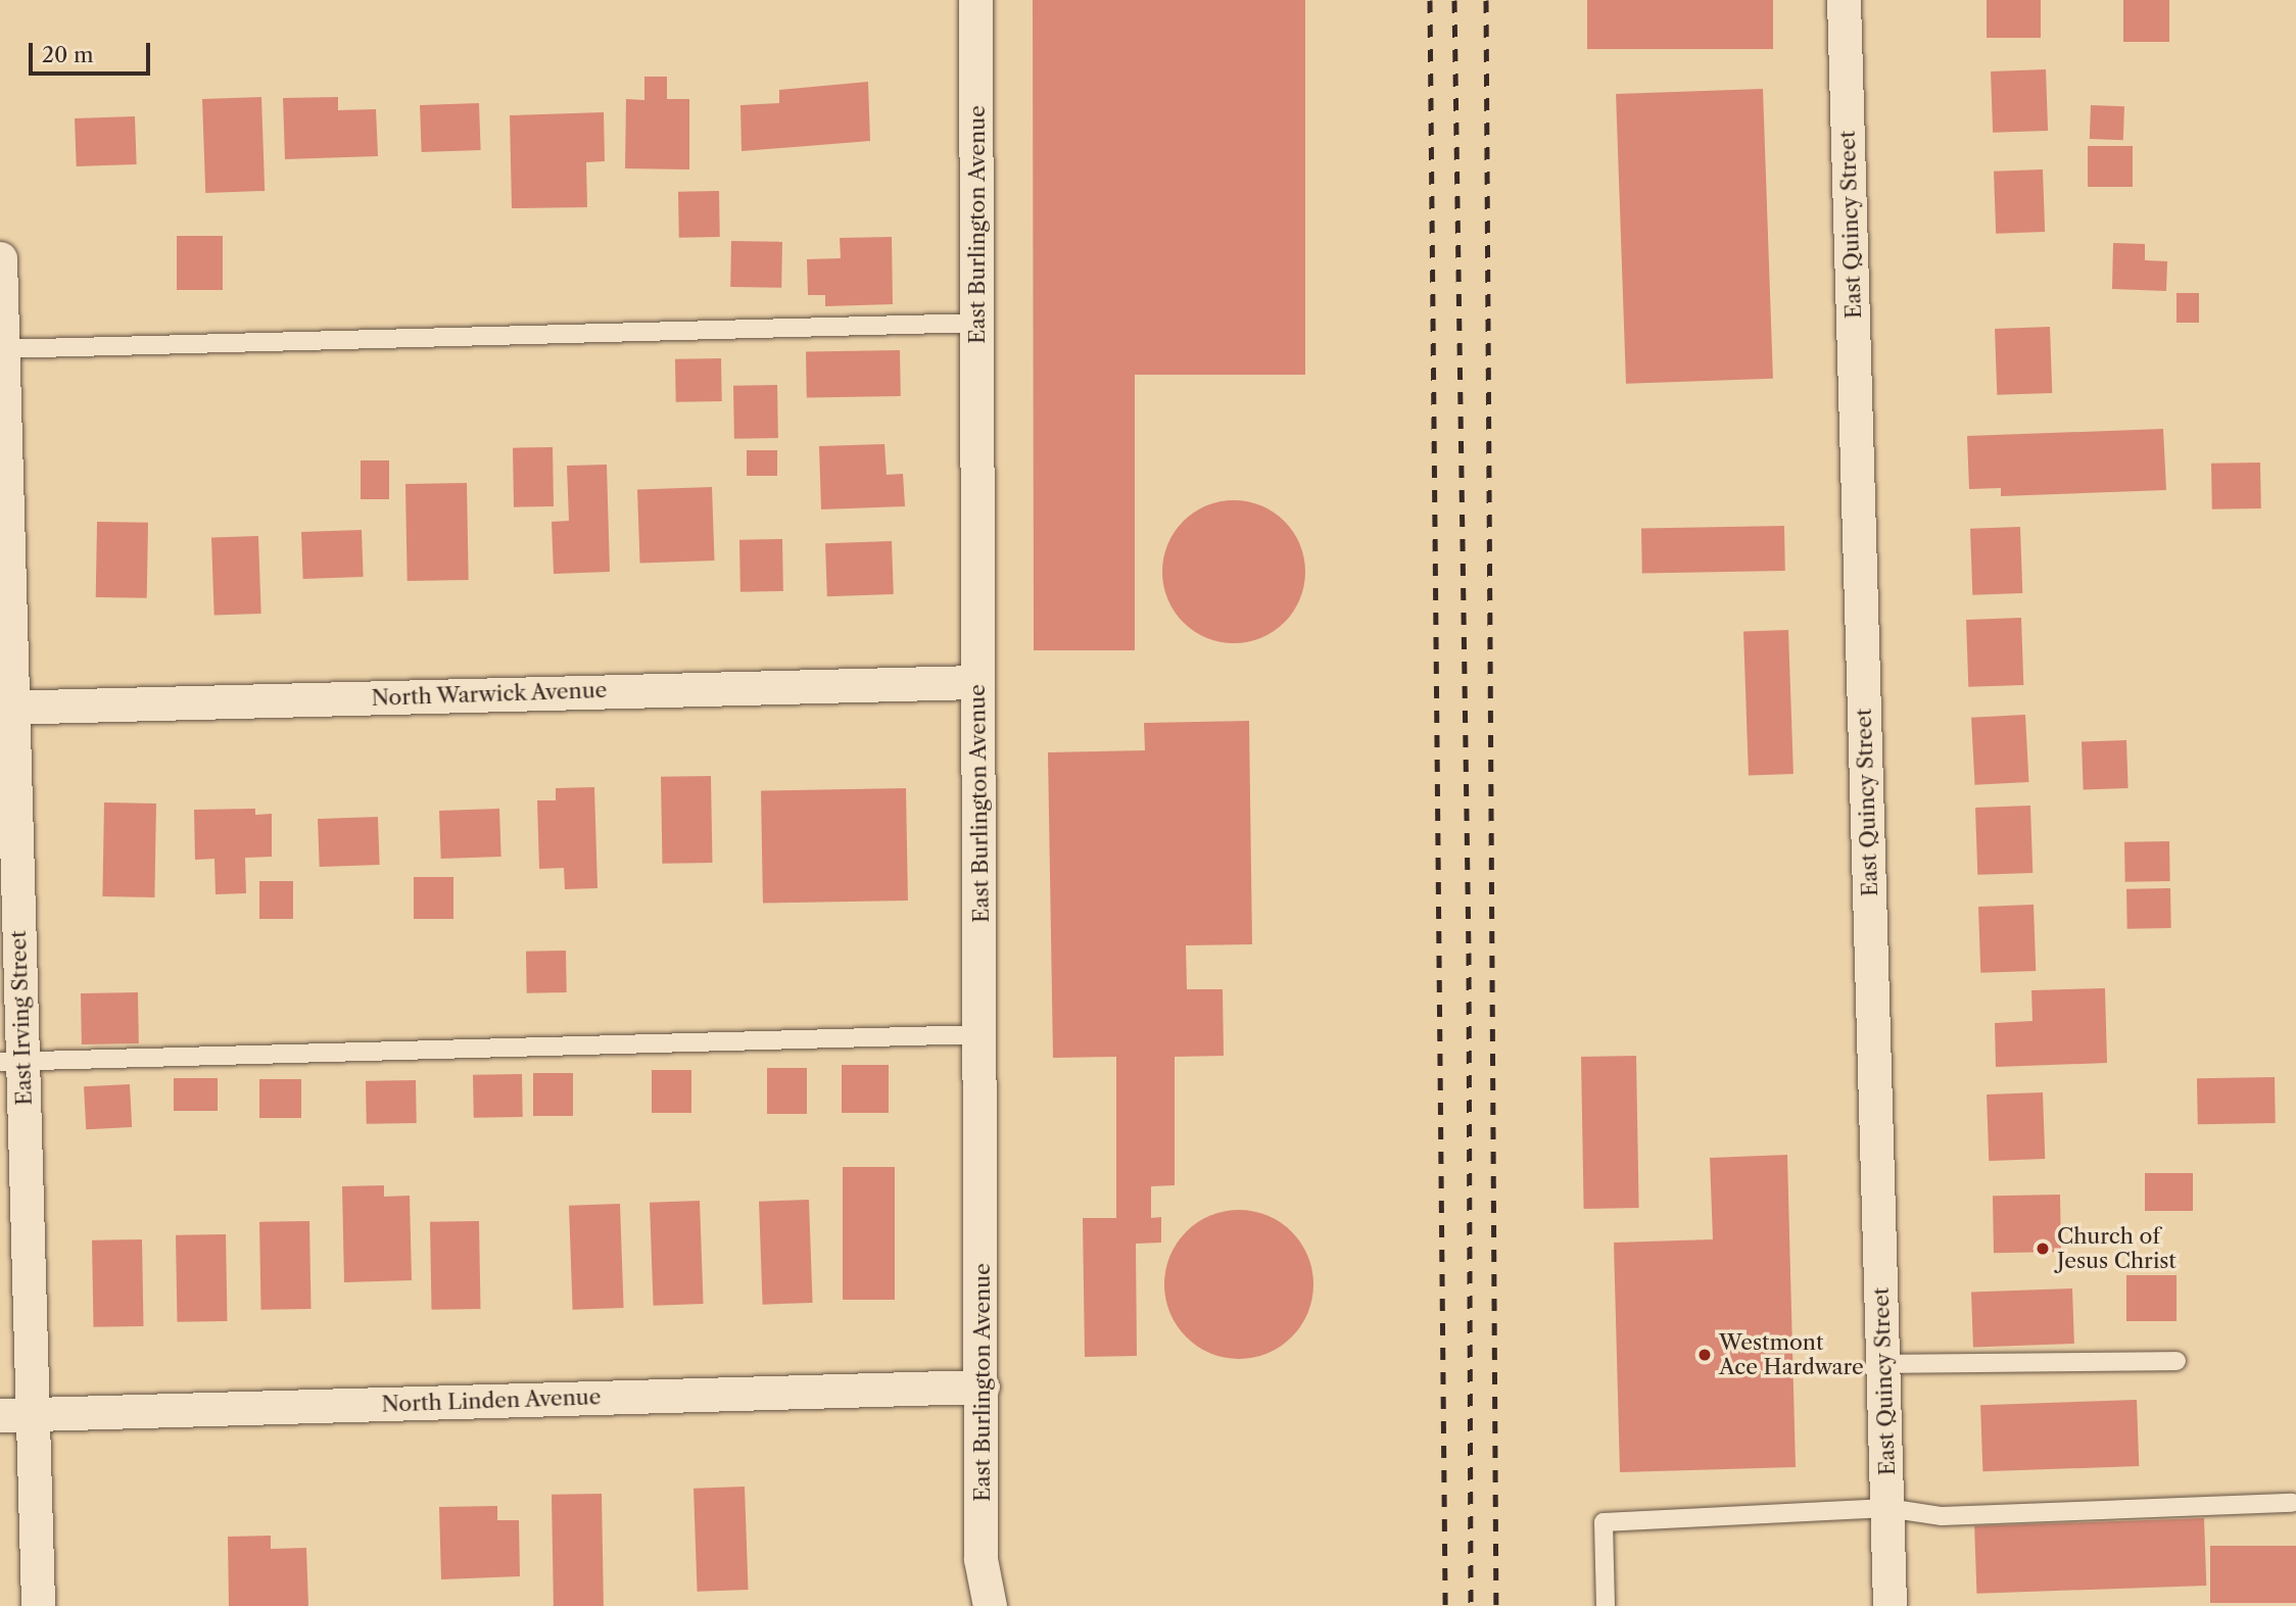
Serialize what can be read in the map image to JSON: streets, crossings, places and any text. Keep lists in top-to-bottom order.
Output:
{
  "streets": {
    "street": [
      "East Burlington Avenue",
      "East Quincy Street",
      "North Warwick Avenue",
      "East Irving Street",
      "North Linden Avenue"
    ]
  },
  "crossings": [
    ["East Burlington Avenue", "North Warwick Avenue"],
    ["East Burlington Avenue", "North Linden Avenue"],
    ["North Warwick Avenue", "East Irving Street"],
    ["East Irving Street", "North Linden Avenue"]
  ],
  "places": ["Church of Jesus Christ", "Westmont Ace Hardware"],
  "scale_bar": "20 m"
}
